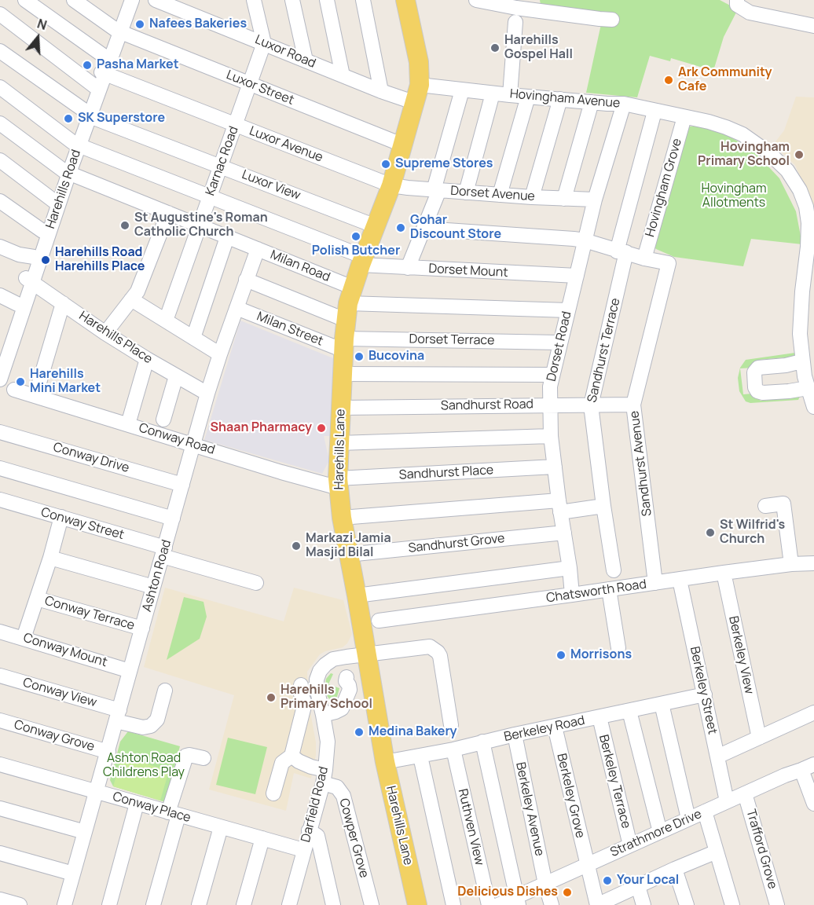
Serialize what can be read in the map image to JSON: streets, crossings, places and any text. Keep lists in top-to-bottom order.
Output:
{
  "streets": {
    "main road": ["Harehills Lane"],
    "street": [
      "Luxor Road",
      "Luxor Street",
      "Hovingham Avenue",
      "Luxor Avenue",
      "Karnac Road",
      "Luxor View",
      "Hovingham Grove",
      "Harehills Road",
      "Dorset Avenue",
      "Milan Road",
      "Dorset Mount",
      "Milan Street",
      "Harehills Place",
      "Dorset Terrace",
      "Dorset Road",
      "Sandhurst Terrace",
      "Sandhurst Road",
      "Conway Road",
      "Conway Drive",
      "Sandhurst Avenue",
      "Sandhurst Place",
      "Conway Street",
      "Sandhurst Grove",
      "Ashton Road",
      "Chatsworth Road",
      "Conway Terrace",
      "Conway Mount",
      "Berkeley View",
      "Berkeley Street",
      "Conway View",
      "Berkeley Road",
      "Conway Grove",
      "Berkeley Terrace",
      "Berkeley Grove",
      "Darfield Road",
      "Conway Place",
      "Berkeley Avenue",
      "Ruthven View",
      "Strathmore Drive",
      "Cowper Grove",
      "Trafford Grove"
    ]
  },
  "crossings": [
    ["Luxor Road", "Hovingham Avenue"],
    ["Luxor Road", "Karnac Road"],
    ["Luxor Road", "Harehills Lane"],
    ["Luxor Street", "Karnac Road"],
    ["Luxor Street", "Harehills Road"],
    ["Luxor Street", "Harehills Lane"],
    ["Hovingham Avenue", "Hovingham Grove"],
    ["Hovingham Avenue", "Dorset Road"],
    ["Hovingham Avenue", "Sandhurst Terrace"],
    ["Hovingham Avenue", "Harehills Lane"],
    ["Luxor Avenue", "Karnac Road"],
    ["Luxor Avenue", "Harehills Road"],
    ["Luxor Avenue", "Dorset Avenue"],
    ["Luxor Avenue", "Harehills Lane"],
    ["Karnac Road", "Luxor View"],
    ["Karnac Road", "Milan Road"],
    ["Karnac Road", "Dorset Mount"],
    ["Luxor View", "Harehills Road"],
    ["Luxor View", "Harehills Lane"],
    ["Hovingham Grove", "Sandhurst Avenue"],
    ["Harehills Road", "Milan Road"],
    ["Harehills Road", "Dorset Mount"],
    ["Harehills Road", "Harehills Place"],
    ["Dorset Avenue", "Dorset Road"],
    ["Dorset Avenue", "Harehills Lane"],
    ["Milan Road", "Harehills Lane"],
    ["Milan Road", "Ashton Road"],
    ["Dorset Mount", "Dorset Road"],
    ["Dorset Mount", "Harehills Lane"],
    ["Milan Street", "Dorset Terrace"],
    ["Milan Street", "Harehills Lane"],
    ["Milan Street", "Ashton Road"],
    ["Harehills Place", "Ashton Road"],
    ["Dorset Terrace", "Dorset Road"],
    ["Dorset Terrace", "Harehills Lane"],
    ["Dorset Road", "Sandhurst Road"],
    ["Dorset Road", "Sandhurst Place"],
    ["Dorset Road", "Sandhurst Grove"],
    ["Dorset Road", "Chatsworth Road"],
    ["Sandhurst Terrace", "Sandhurst Road"],
    ["Sandhurst Road", "Harehills Lane"],
    ["Sandhurst Road", "Sandhurst Avenue"],
    ["Conway Road", "Harehills Lane"],
    ["Conway Road", "Sandhurst Place"],
    ["Conway Road", "Ashton Road"],
    ["Harehills Lane", "Sandhurst Place"],
    ["Harehills Lane", "Sandhurst Grove"],
    ["Harehills Lane", "Berkeley Road"],
    ["Harehills Lane", "Darfield Road"],
    ["Conway Drive", "Ashton Road"],
    ["Sandhurst Avenue", "Chatsworth Road"],
    ["Conway Street", "Ashton Road"],
    ["Ashton Road", "Conway Terrace"],
    ["Ashton Road", "Conway Mount"],
    ["Ashton Road", "Conway View"],
    ["Ashton Road", "Conway Grove"],
    ["Ashton Road", "Conway Place"],
    ["Chatsworth Road", "Berkeley View"],
    ["Chatsworth Road", "Berkeley Street"],
    ["Berkeley Street", "Berkeley Road"],
    ["Berkeley Street", "Strathmore Drive"],
    ["Berkeley Road", "Berkeley Terrace"],
    ["Berkeley Road", "Berkeley Grove"],
    ["Berkeley Road", "Berkeley Avenue"],
    ["Berkeley Road", "Ruthven View"],
    ["Berkeley Terrace", "Strathmore Drive"],
    ["Berkeley Grove", "Strathmore Drive"],
    ["Darfield Road", "Conway Place"],
    ["Darfield Road", "Cowper Grove"],
    ["Berkeley Avenue", "Strathmore Drive"],
    ["Strathmore Drive", "Trafford Grove"]
  ],
  "parks": ["Hovingham Allotments", "Ashton Road Childrens Play"],
  "places": [
    "Nafees Bakeries",
    "Harehills Gospel Hall",
    "Pasha Market",
    "Ark Community Cafe",
    "SK Superstore",
    "Hovingham Primary School",
    "Supreme Stores",
    "St Augustine's Roman Catholic Church",
    "Gohar Discount Store",
    "Polish Butcher",
    "Harehills Road Harehills Place",
    "Bucovina",
    "Harehills Mini Market",
    "Shaan Pharmacy",
    "St Wilfrid's Church",
    "Markazi Jamia Masjid Bilal",
    "Morrisons",
    "Harehills Primary School",
    "Medina Bakery",
    "Your Local",
    "Delicious Dishes"
  ],
  "north": "top"
}
